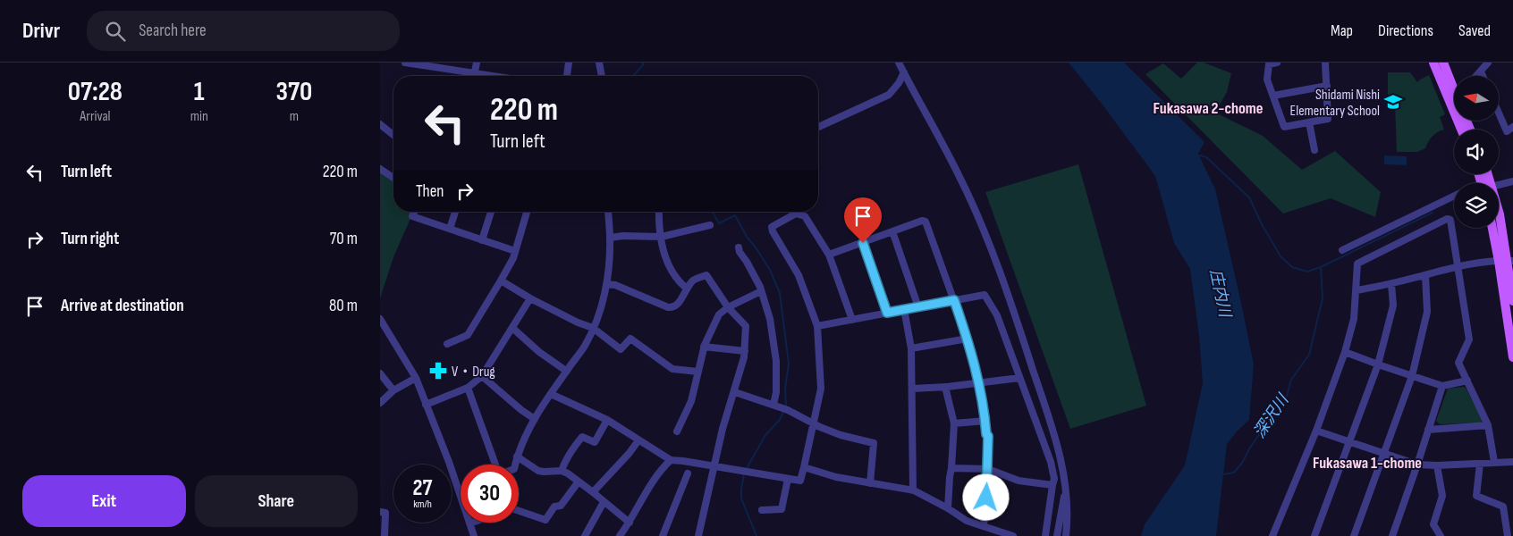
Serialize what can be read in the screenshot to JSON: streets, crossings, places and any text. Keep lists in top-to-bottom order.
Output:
{
  "districts": ["Fukasawa 2-chome", "Fukasawa 1-chome"],
  "water": ["庄内川", "深沢川"],
  "places": {
    "school or university": ["Shidami Nishi Elementary School"],
    "pharmacy": ["V・Drug"]
  },
  "north": "left",
  "page": {
    "header": "Drivr",
    "search": "Search here",
    "nav": ["Map", "Directions", "Saved"],
    "eta": [
      "07:28",
      "Arrival",
      "1",
      "min",
      "370",
      "m"
    ],
    "turn": ["220 m", "Turn left"],
    "list": [
      {
        "name": "Turn left",
        "value": "220 m"
      },
      {
        "name": "Turn right",
        "value": "70 m"
      },
      {
        "name": "Arrive at destination",
        "value": "80 m"
      }
    ],
    "then": "Then",
    "speed": "27 km/h",
    "limit": "30",
    "buttons": ["Exit", "Share"]
  }
}
